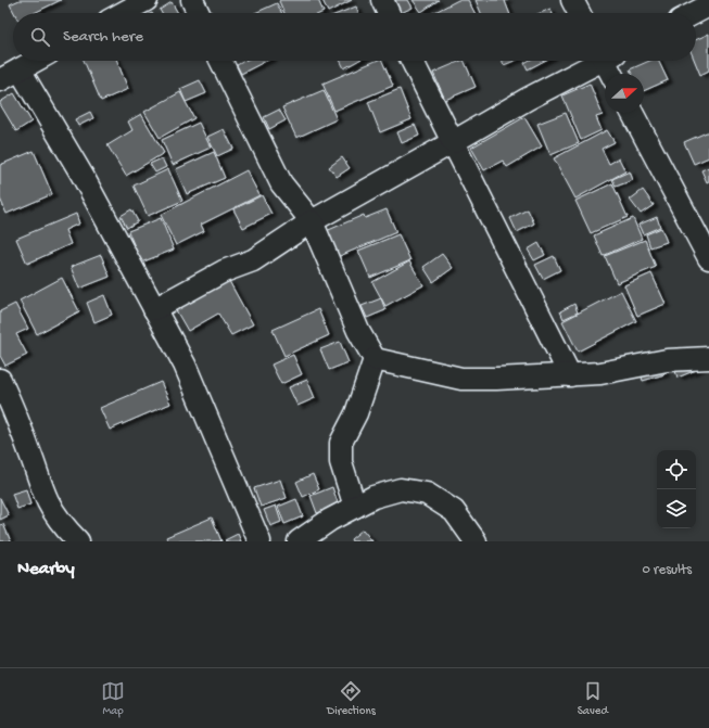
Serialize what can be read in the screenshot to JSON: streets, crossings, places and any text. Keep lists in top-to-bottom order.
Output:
{
  "north": "right",
  "page": {
    "search": "Search here",
    "heading": ["Nearby", "0 results"],
    "nav": ["Map", "Directions", "Saved"]
  }
}
